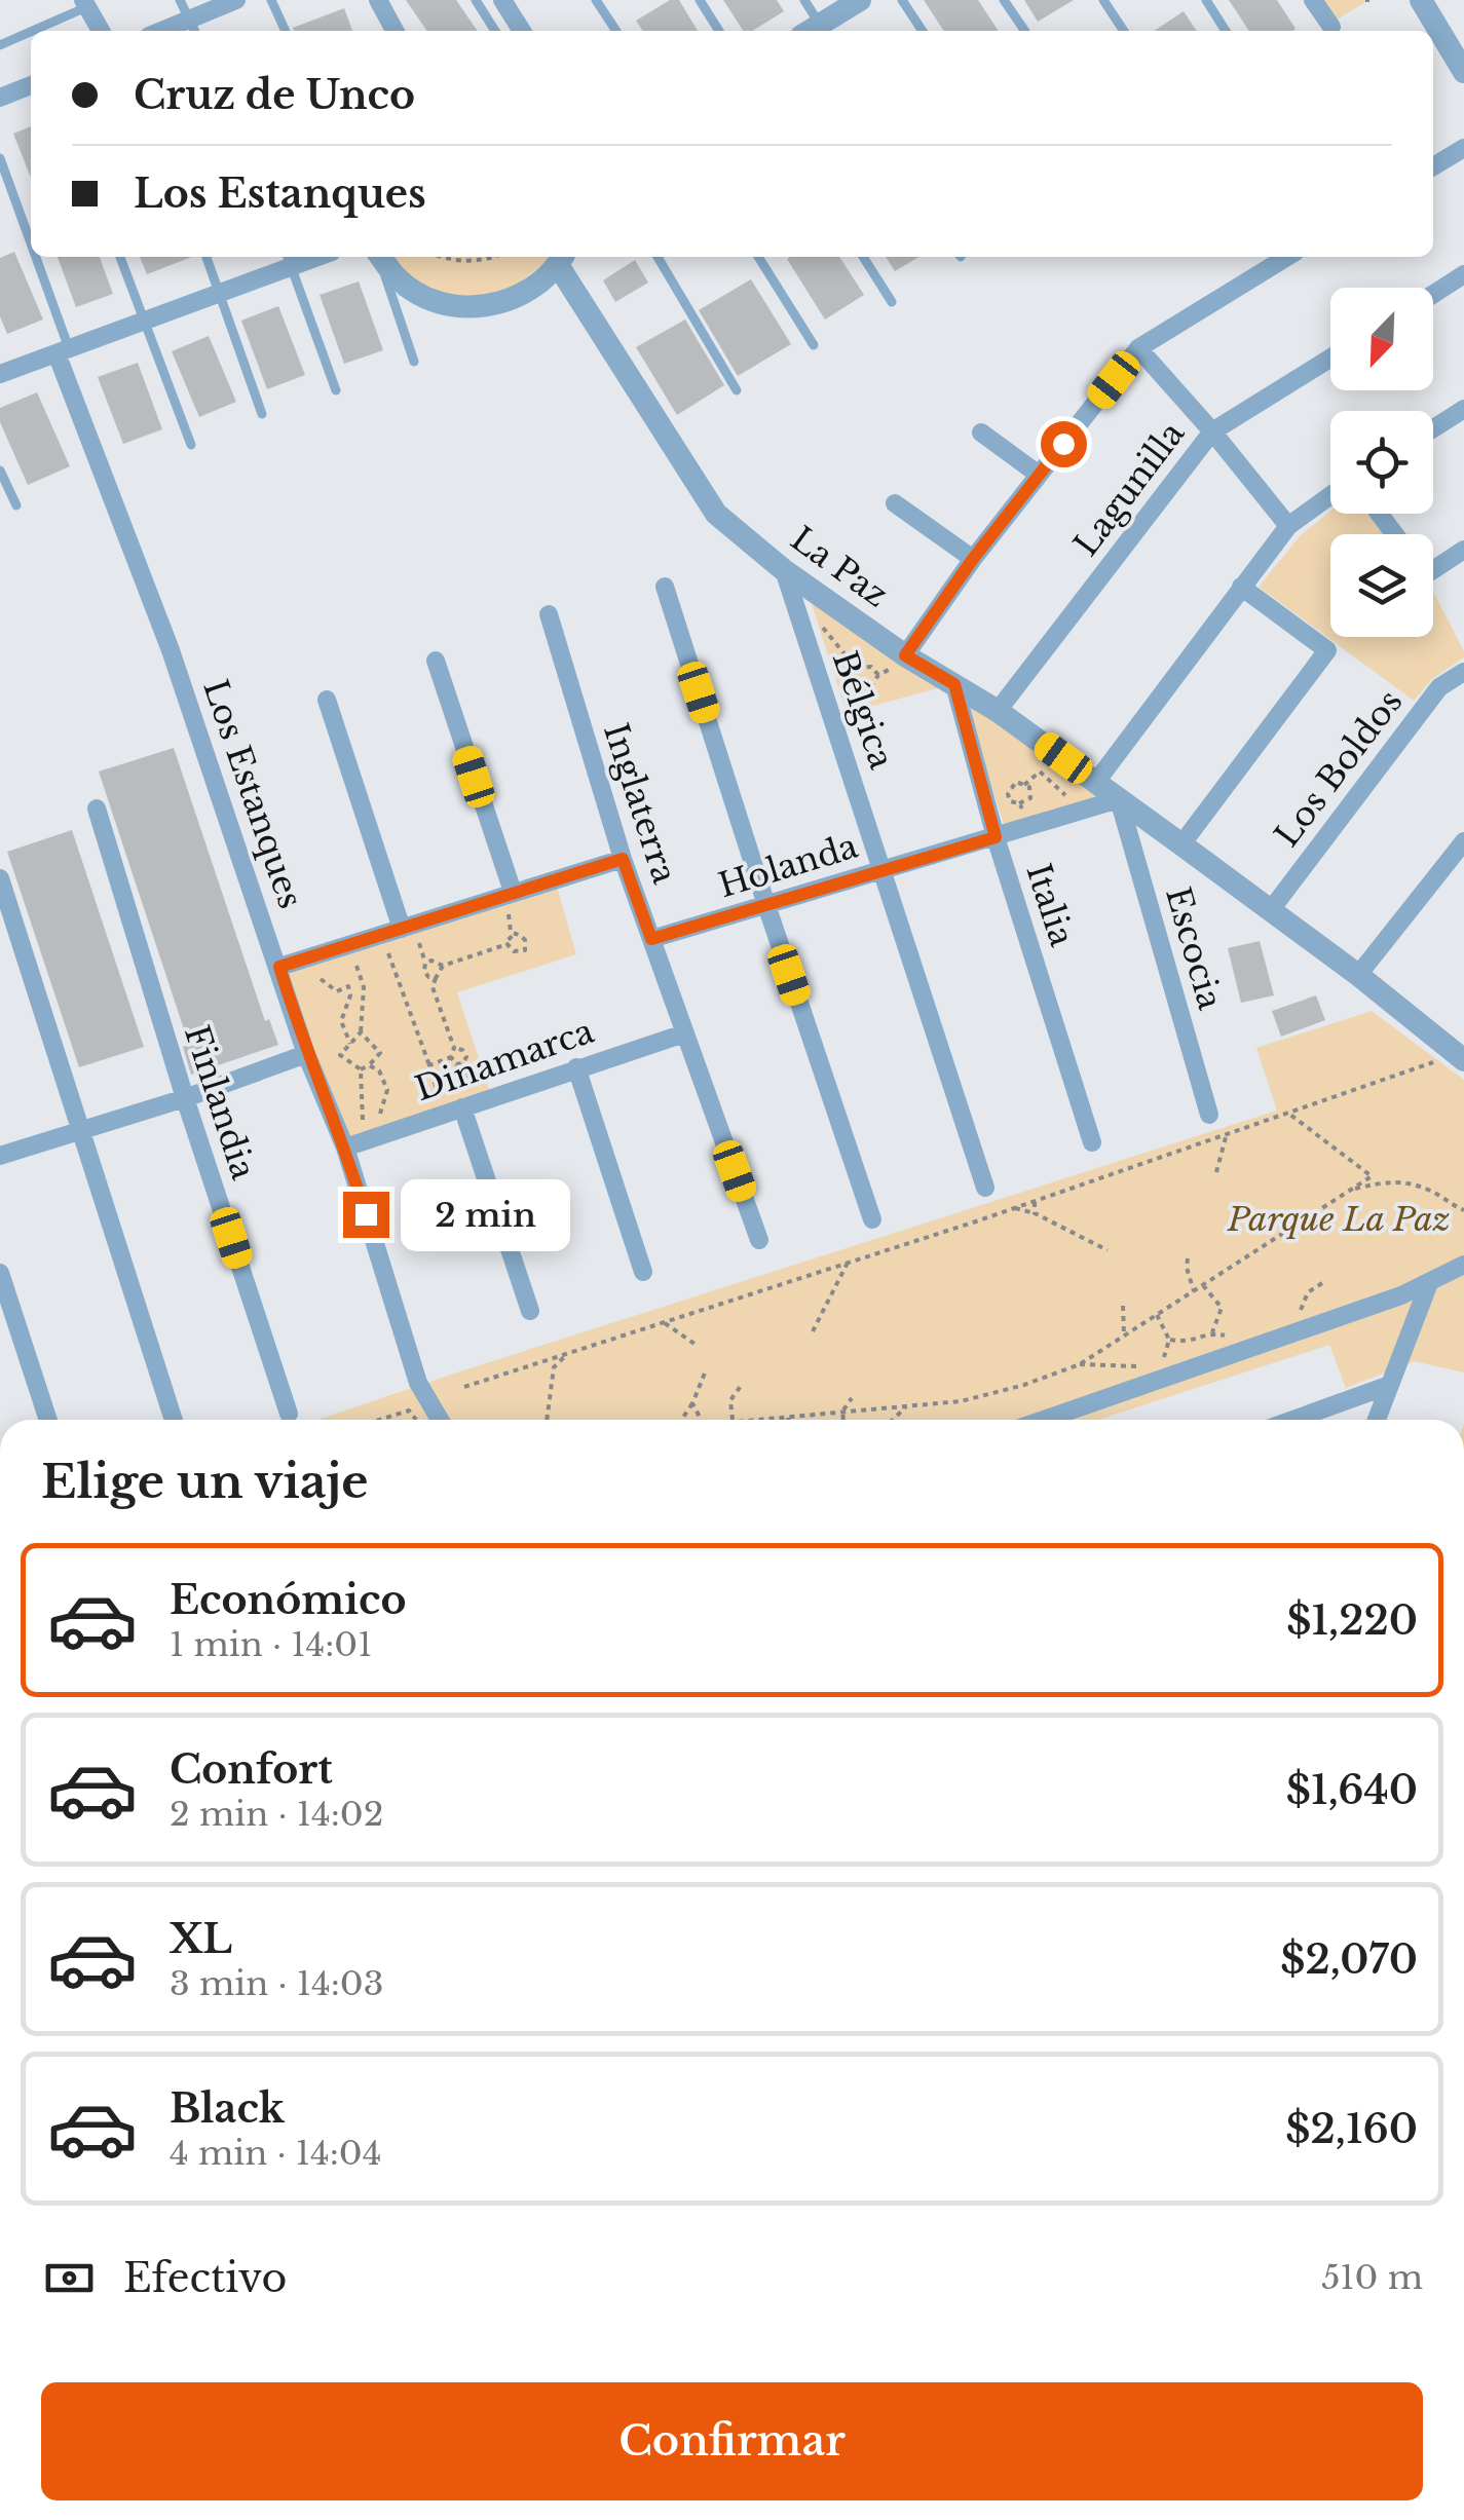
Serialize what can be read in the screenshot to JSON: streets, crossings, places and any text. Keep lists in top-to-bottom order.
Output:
{
  "streets": {
    "street": [
      "Lagunilla",
      "La Paz",
      "Bélgica",
      "Los Boldos",
      "Los Estanques",
      "Inglaterra",
      "Holanda",
      "Italia",
      "Escocia",
      "Dinamarca",
      "Finlandia"
    ]
  },
  "crossings": [
    ["Lagunilla", "La Paz"],
    ["La Paz", "Bélgica"],
    ["La Paz", "Los Boldos"],
    ["La Paz", "Holanda"],
    ["La Paz", "Italia"],
    ["La Paz", "Escocia"],
    ["Bélgica", "Holanda"],
    ["Los Estanques", "Dinamarca"],
    ["Inglaterra", "Holanda"],
    ["Inglaterra", "Dinamarca"],
    ["Holanda", "Italia"],
    ["Holanda", "Escocia"]
  ],
  "parks": ["Parque La Paz"],
  "north": "bottom left",
  "page": {
    "banner": ["Cruz de Unco", "Los Estanques"],
    "bubble": "2 min",
    "heading": "Elige un viaje",
    "list": [
      {
        "name": "Económico",
        "note": "1 min · 14:01",
        "value": "$1,220"
      },
      {
        "name": "Confort",
        "note": "2 min · 14:02",
        "value": "$1,640"
      },
      {
        "name": "XL",
        "note": "3 min · 14:03",
        "value": "$2,070"
      },
      {
        "name": "Black",
        "note": "4 min · 14:04",
        "value": "$2,160"
      }
    ],
    "pay": ["Efectivo", "510 m"],
    "buttons": "Confirmar"
  }
}
